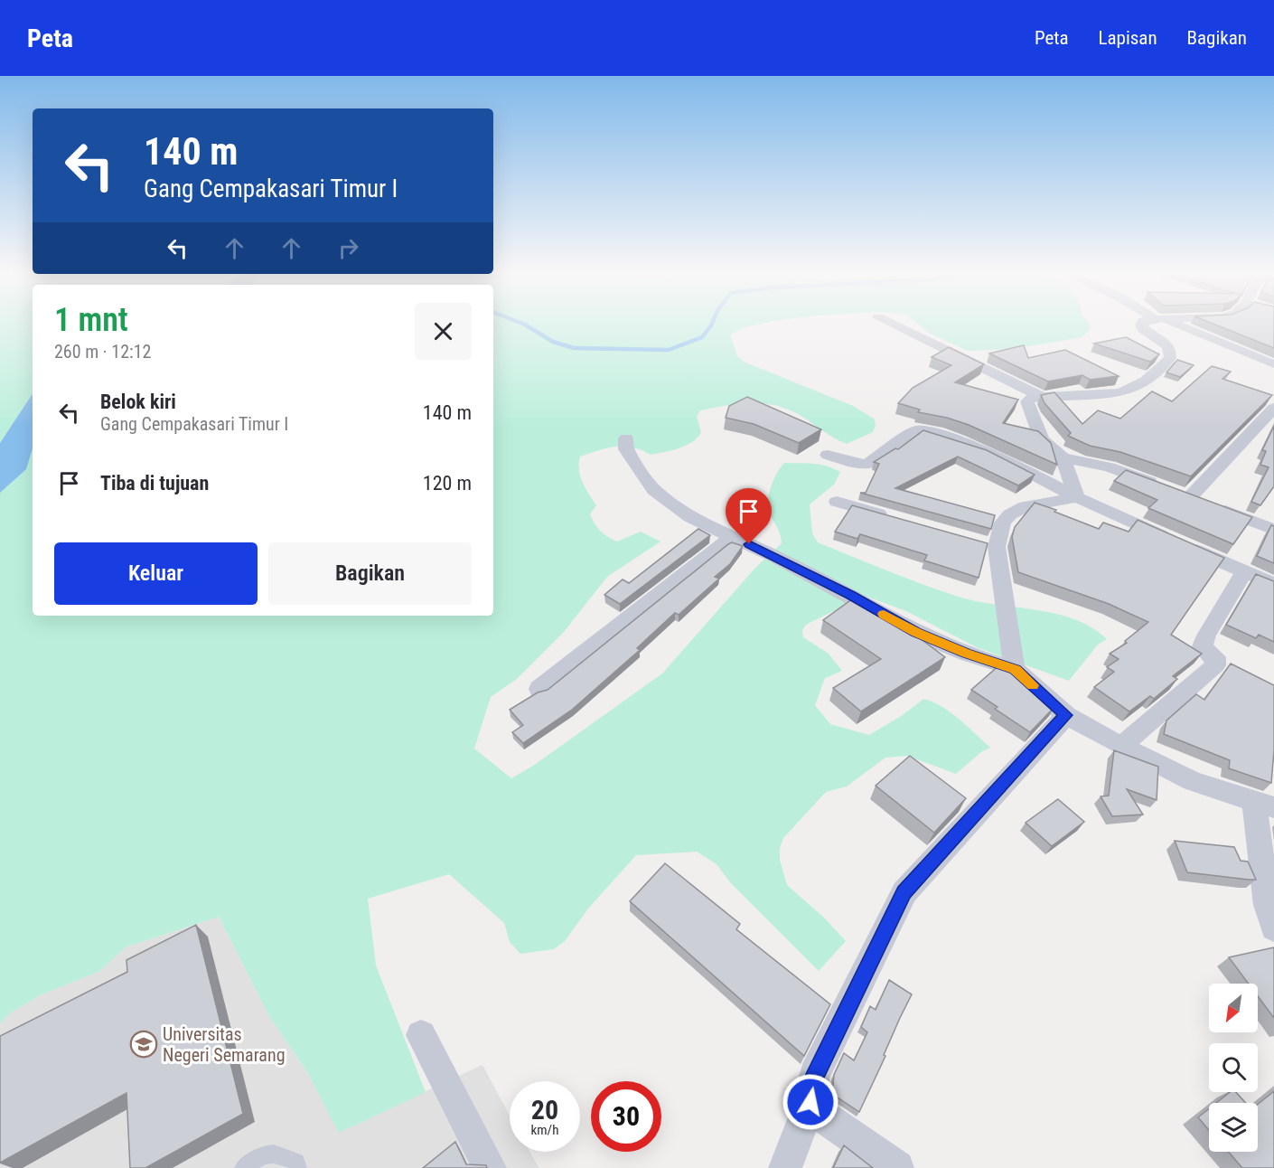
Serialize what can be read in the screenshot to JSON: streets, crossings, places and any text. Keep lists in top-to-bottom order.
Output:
{
  "places": {
    "school or university": ["Universitas Negeri Semarang"]
  },
  "north": "bottom left",
  "page": {
    "header": "Peta",
    "nav": ["Peta", "Lapisan", "Bagikan"],
    "turn": ["140 m", "Gang Cempakasari Timur I"],
    "heading": ["1 mnt", "260 m · 12:12"],
    "list": [
      {
        "name": "Belok kiri",
        "note": "Gang Cempakasari Timur I",
        "value": "140 m"
      },
      {
        "name": "Tiba di tujuan",
        "value": "120 m"
      }
    ],
    "buttons": ["Keluar", "Bagikan"],
    "speed": "20 km/h",
    "limit": "30"
  }
}
